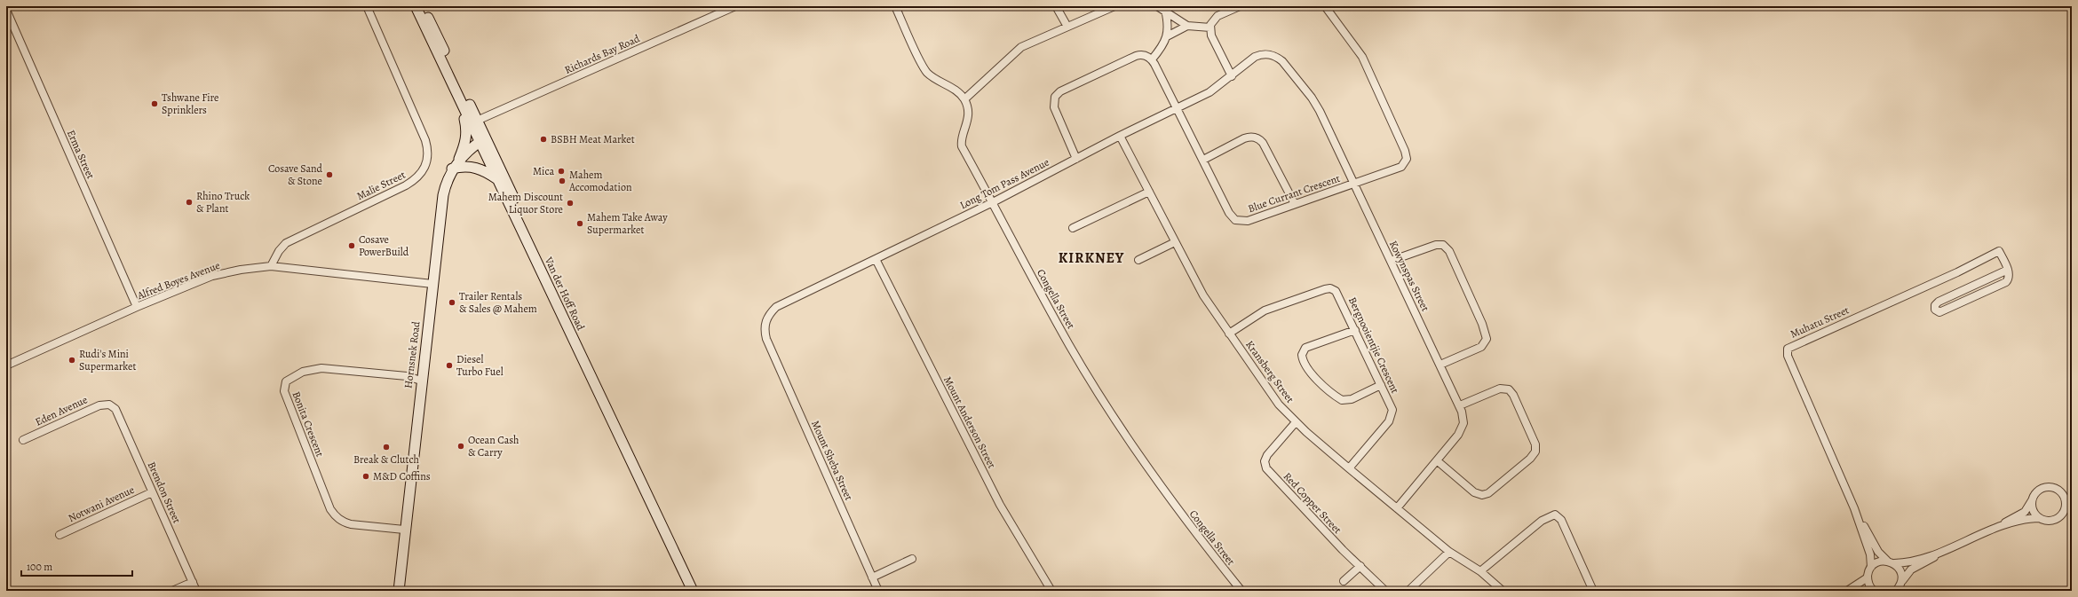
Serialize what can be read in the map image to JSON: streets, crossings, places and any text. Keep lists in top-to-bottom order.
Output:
{
  "streets": {
    "main road": ["Van der Hoff Road", "Hornsnek Road"],
    "street": [
      "Richards Bay Road",
      "Erma Street",
      "Long Tom Pass Avenue",
      "Malie Street",
      "Blue Currant Crescent",
      "Kowynspas Street",
      "Alfred Boyes Avenue",
      "Congella Street",
      "Muhatu Street",
      "Bergnooientjie Crescent",
      "Kransberg Street",
      "Eden Avenue",
      "Mount Anderson Street",
      "Bonita Crescent",
      "Mount Sheba Street",
      "Brendon Street",
      "Red Copper Street",
      "Notwani Avenue"
    ]
  },
  "crossings": [
    ["Richards Bay Road", "Van der Hoff Road"],
    ["Erma Street", "Alfred Boyes Avenue"],
    ["Long Tom Pass Avenue", "Blue Currant Crescent"],
    ["Long Tom Pass Avenue", "Kowynspas Street"],
    ["Long Tom Pass Avenue", "Congella Street"],
    ["Long Tom Pass Avenue", "Kransberg Street"],
    ["Long Tom Pass Avenue", "Mount Anderson Street"],
    ["Long Tom Pass Avenue", "Mount Sheba Street"],
    ["Malie Street", "Alfred Boyes Avenue"],
    ["Blue Currant Crescent", "Kowynspas Street"],
    ["Kowynspas Street", "Kransberg Street"],
    ["Alfred Boyes Avenue", "Hornsnek Road"],
    ["Van der Hoff Road", "Hornsnek Road"],
    ["Bergnooientjie Crescent", "Kransberg Street"],
    ["Hornsnek Road", "Bonita Crescent"],
    ["Kransberg Street", "Red Copper Street"],
    ["Eden Avenue", "Brendon Street"],
    ["Brendon Street", "Notwani Avenue"]
  ],
  "districts": ["KIRKNEY"],
  "places": [
    "Tshwane Fire Sprinklers",
    "BSBH Meat Market",
    "Mica",
    "Cosave Sand & Stone",
    "Mahem Accomodation",
    "Rhino Truck & Plant",
    "Mahem Discount Liquor Store",
    "Mahem Take Away Supermarket",
    "Cosave PowerBuild",
    "Trailer Rentals & Sales @ Mahem",
    "Rudi's Mini Supermarket",
    "Diesel Turbo Fuel",
    "Ocean Cash & Carry",
    "Break & Clutch",
    "M&D Coffins"
  ],
  "scale_bar": "100 m"
}
